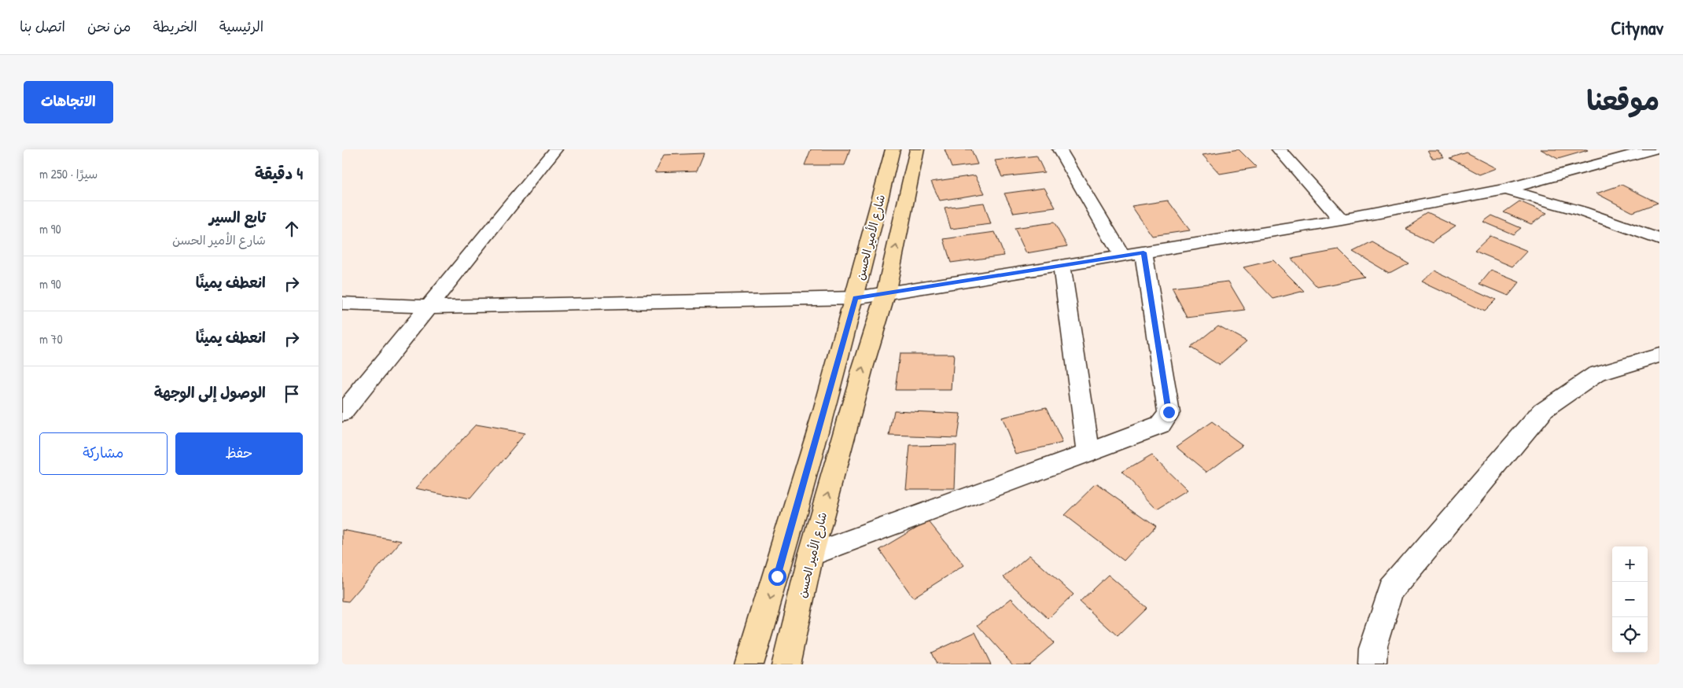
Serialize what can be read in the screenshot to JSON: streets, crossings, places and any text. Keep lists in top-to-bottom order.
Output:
{
  "streets": {
    "main road": ["شارع الأمير الحسن"]
  },
  "page": {
    "header": "Citynav",
    "nav": [
      "الرئيسية",
      "الخريطة",
      "من نحن",
      "اتصل بنا"
    ],
    "title": "موقعنا",
    "buttons": [
      "الاتجاهات",
      ["حفظ", "مشاركة"]
    ],
    "heading": ["4 دقيقة", "سيرًا · 250 m"],
    "list": [
      ["تابع السير", "شارع الأمير الحسن", "90 m"],
      ["انعطف يمينًا", "90 m"],
      ["انعطف يمينًا", "70 m"],
      "الوصول إلى الوجهة"
    ],
    "map_buttons": ["+", "−"]
  }
}
